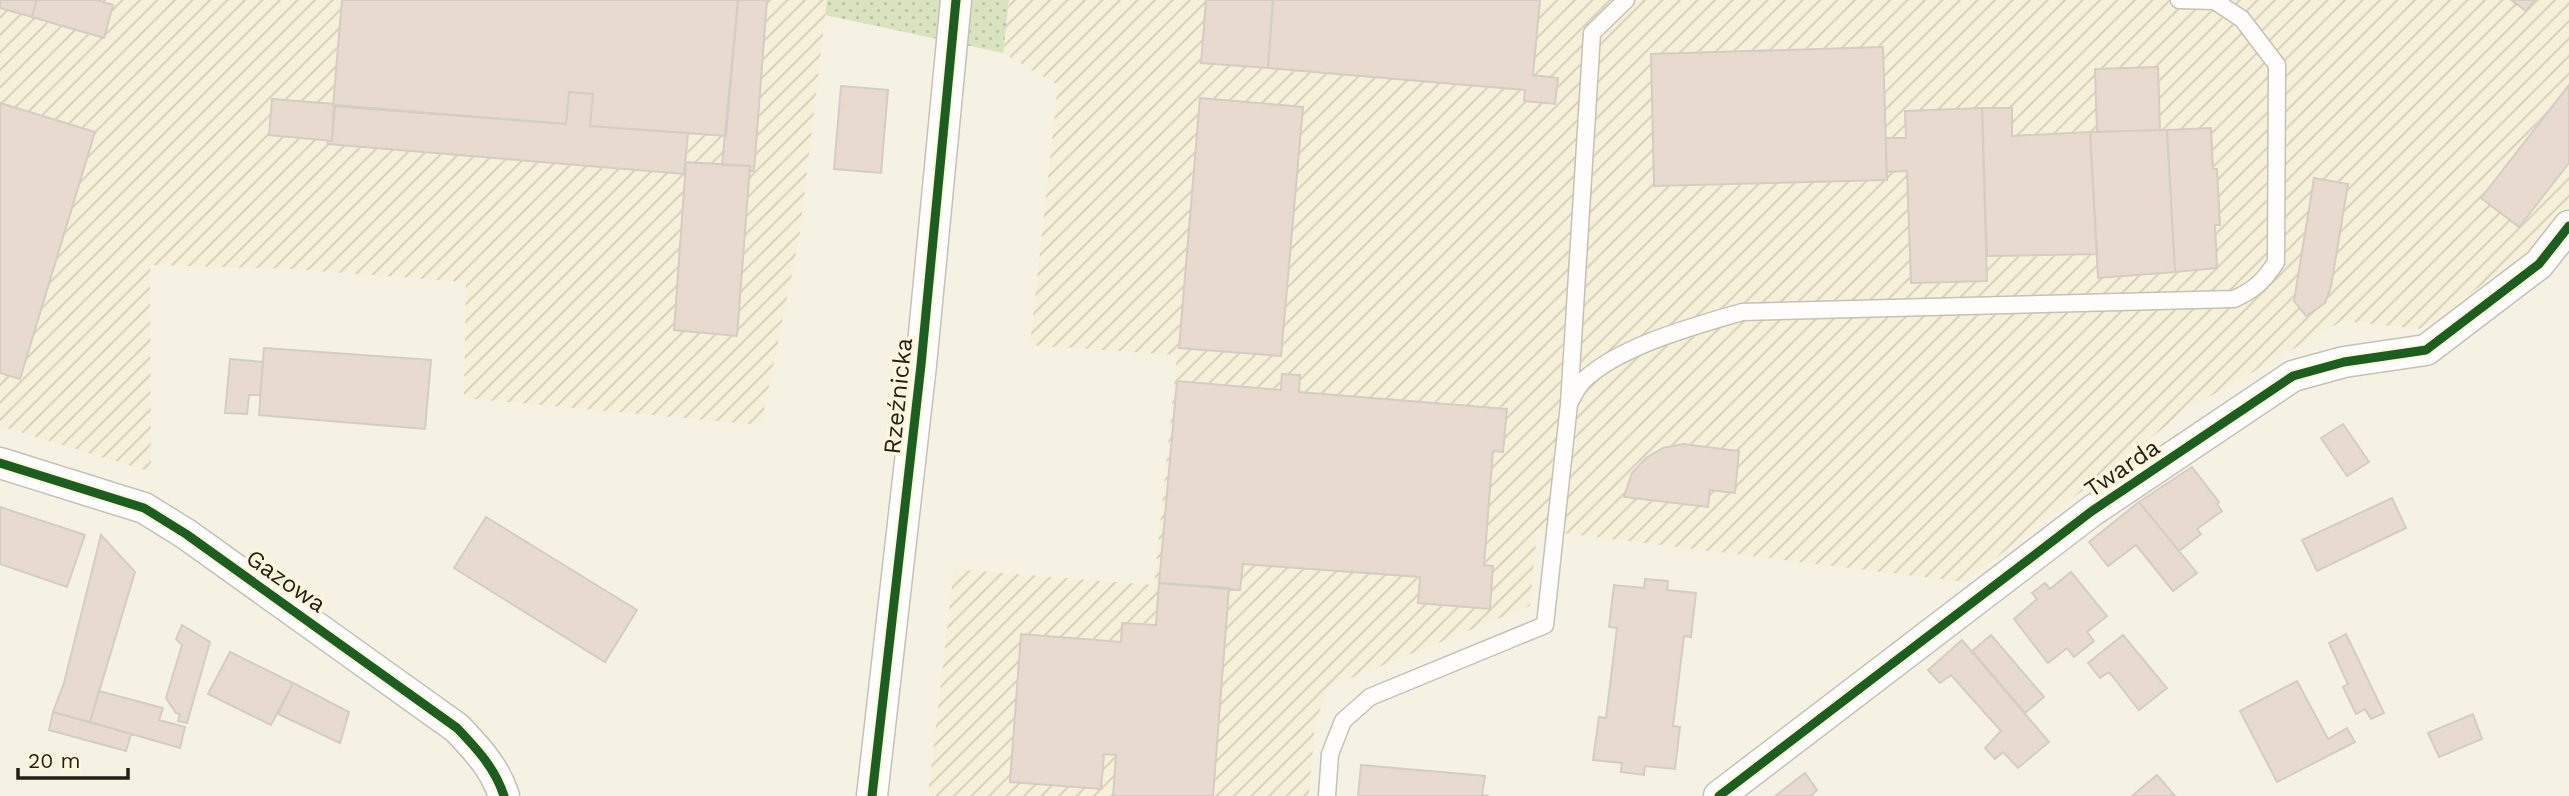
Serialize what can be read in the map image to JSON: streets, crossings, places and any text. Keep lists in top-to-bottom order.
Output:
{
  "streets": {
    "street": ["Rzeźnicka", "Twarda", "Gazowa"]
  },
  "scale_bar": "20 m"
}
